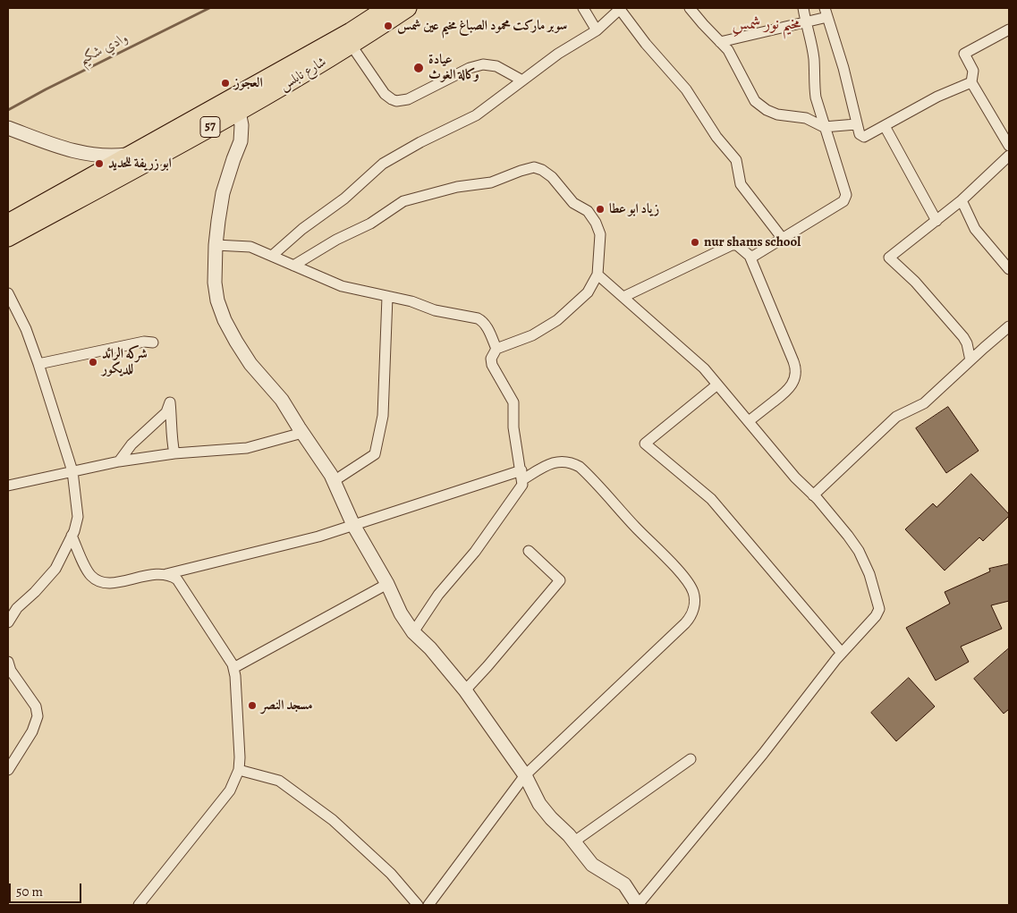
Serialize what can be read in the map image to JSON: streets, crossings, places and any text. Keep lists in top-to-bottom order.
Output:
{
  "streets": {
    "main road": ["شارع نابلس", "57"]
  },
  "districts": ["ِمخيم نور شمس"],
  "water": ["وادي شكيم"],
  "places": [
    "سوبر ماركت محمود الصباغ مخيم عين شمس",
    "عيادة وكالة الغوث",
    "العجوز",
    "ابو زريفة للحديد",
    "زياد ابو عطا",
    "nur shams school",
    "شركه الرائد للديكور",
    "مسجد النصر"
  ],
  "scale_bar": "50 m"
}
